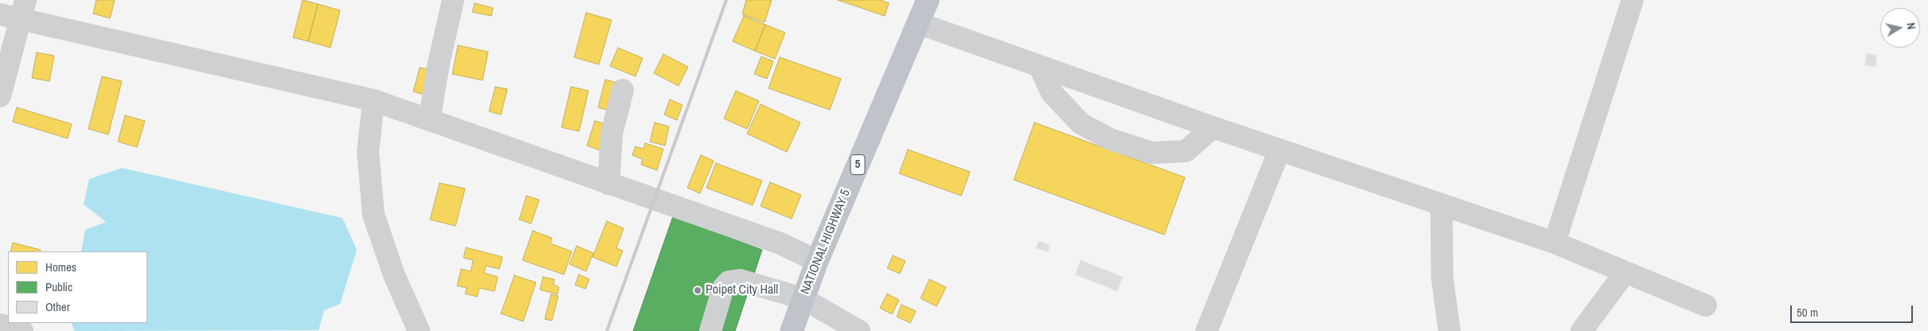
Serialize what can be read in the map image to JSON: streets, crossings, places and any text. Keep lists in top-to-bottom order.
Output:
{
  "streets": {
    "highway": ["5", "NATIONAL HIGHWAY 5"]
  },
  "places": ["Poipet City Hall"],
  "legend": ["Homes", "Public", "Other"],
  "scale_bar": "50 m",
  "north": "right"
}
